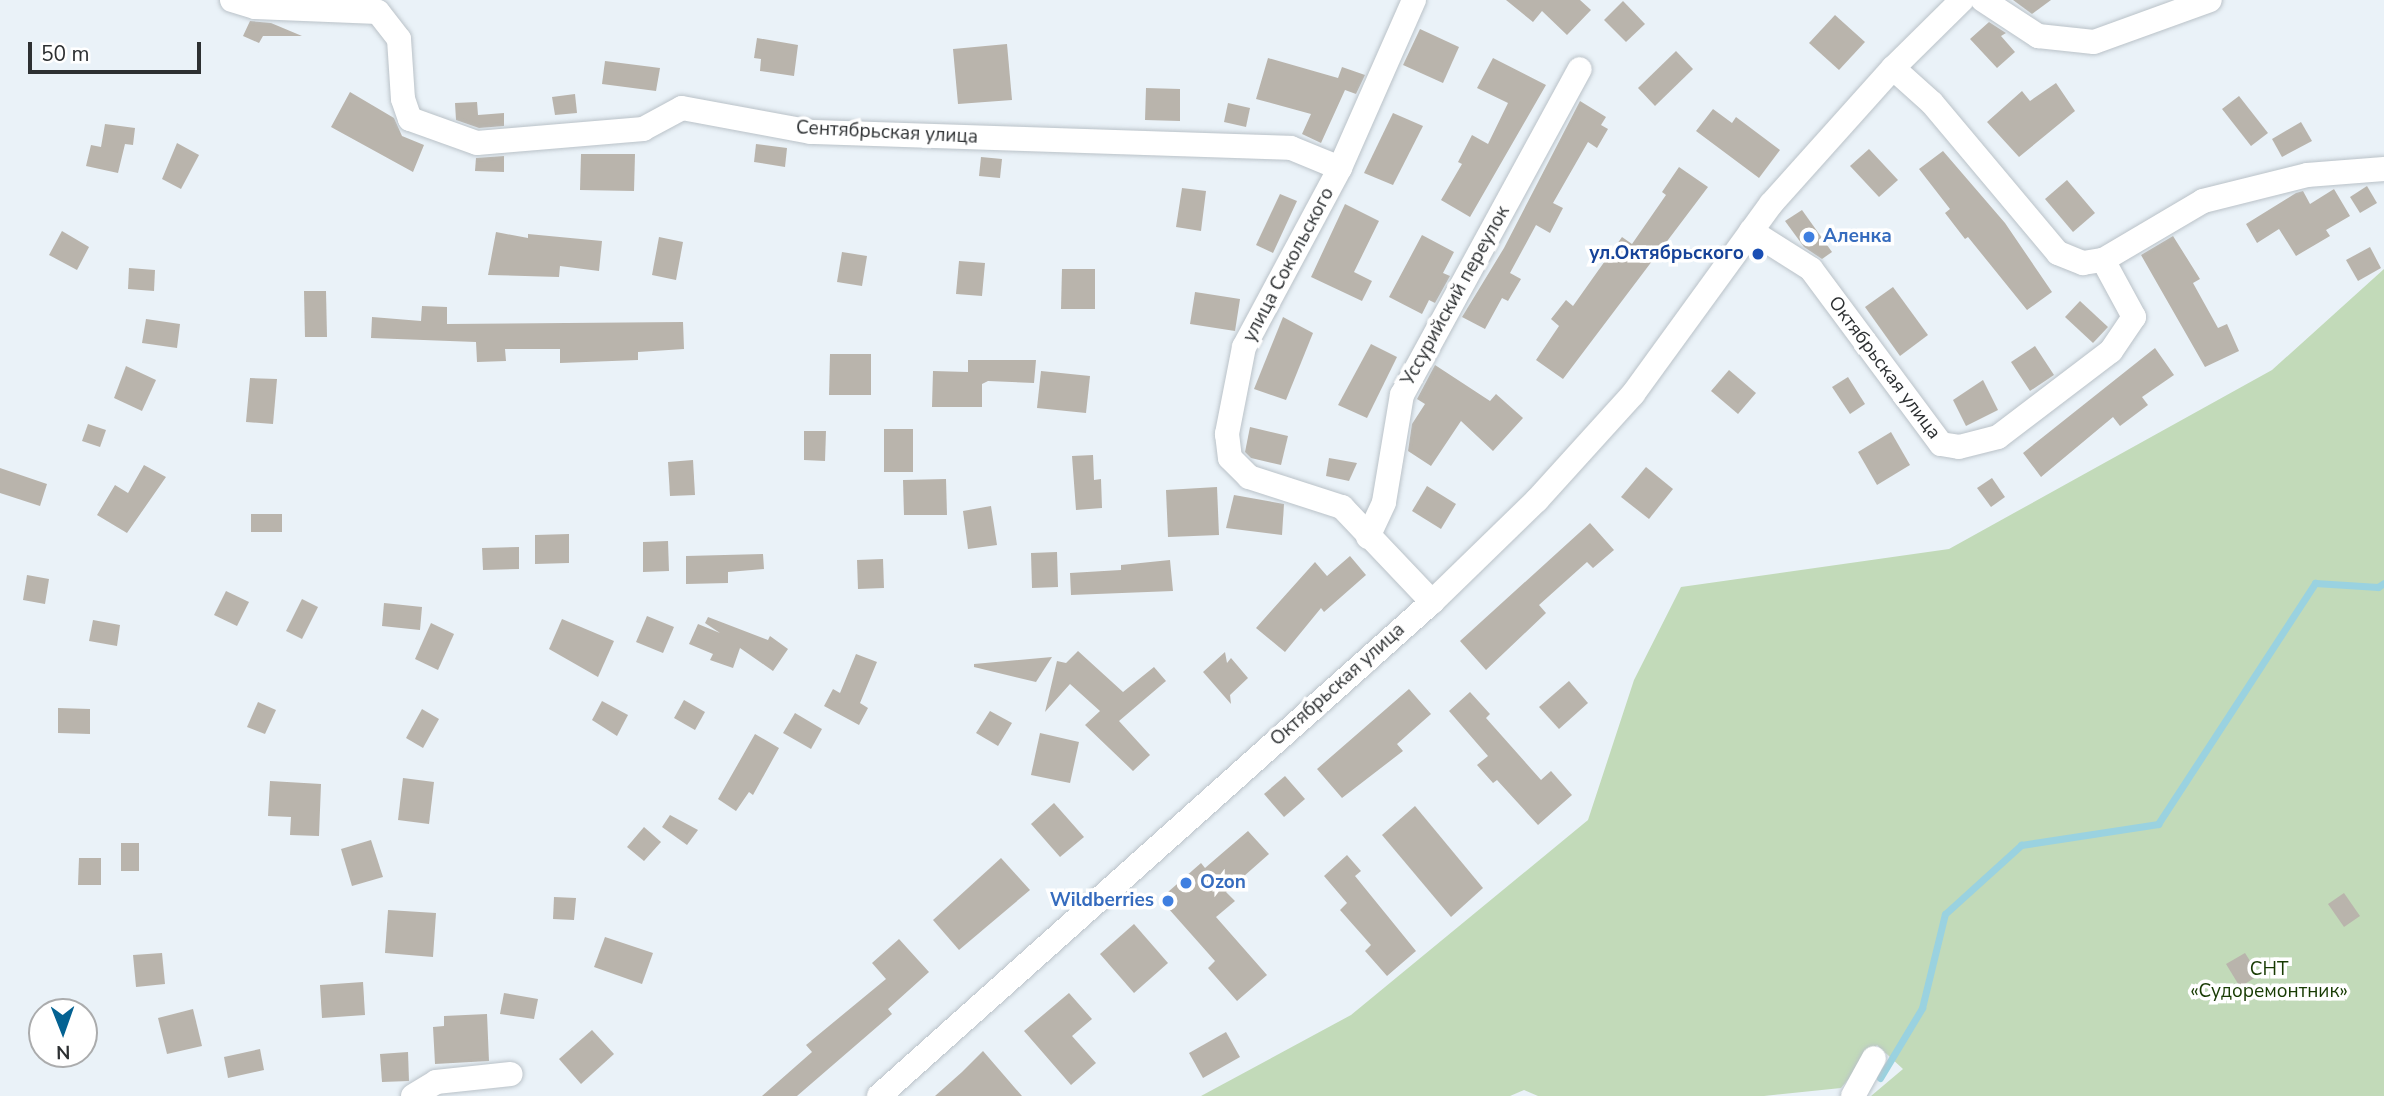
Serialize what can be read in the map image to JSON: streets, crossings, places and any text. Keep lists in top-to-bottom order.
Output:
{
  "streets": {
    "street": [
      "Сентябрьская улица",
      "улица Сокольского",
      "Уссурийский переулок",
      "Октябрьская улица"
    ]
  },
  "crossings": [
    ["Сентябрьская улица", "улица Сокольского"],
    ["улица Сокольского", "Уссурийский переулок"],
    ["улица Сокольского", "Октябрьская улица"]
  ],
  "parks": ["СНТ «Судоремонтник»"],
  "places": [
    "Аленка",
    "ул.Октябрьского",
    "Ozon",
    "Wildberries"
  ],
  "scale_bar": "50 m",
  "north": "bottom"
}
